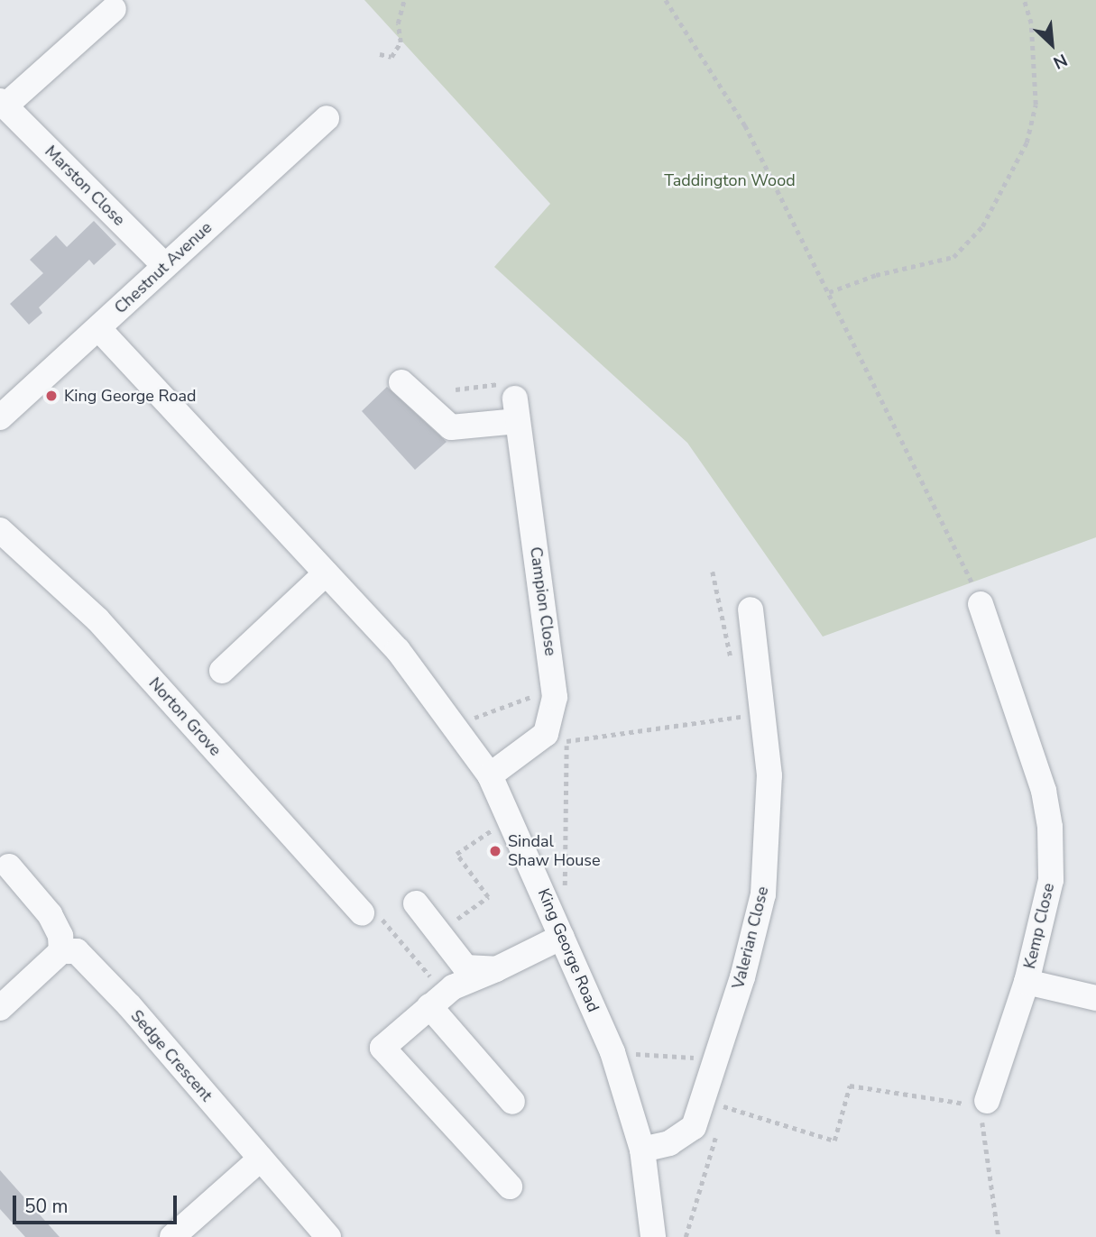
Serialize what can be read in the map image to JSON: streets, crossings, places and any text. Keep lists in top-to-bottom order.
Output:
{
  "streets": {
    "street": [
      "Marston Close",
      "Chestnut Avenue",
      "Campion Close",
      "Norton Grove",
      "Kemp Close",
      "Valerian Close",
      "King George Road",
      "Sedge Crescent"
    ]
  },
  "crossings": [
    ["Marston Close", "Chestnut Avenue"],
    ["Chestnut Avenue", "King George Road"],
    ["Valerian Close", "King George Road"]
  ],
  "parks": ["Taddington Wood"],
  "places": ["King George Road", "Sindal Shaw House"],
  "scale_bar": "50 m",
  "north": "bottom right"
}
